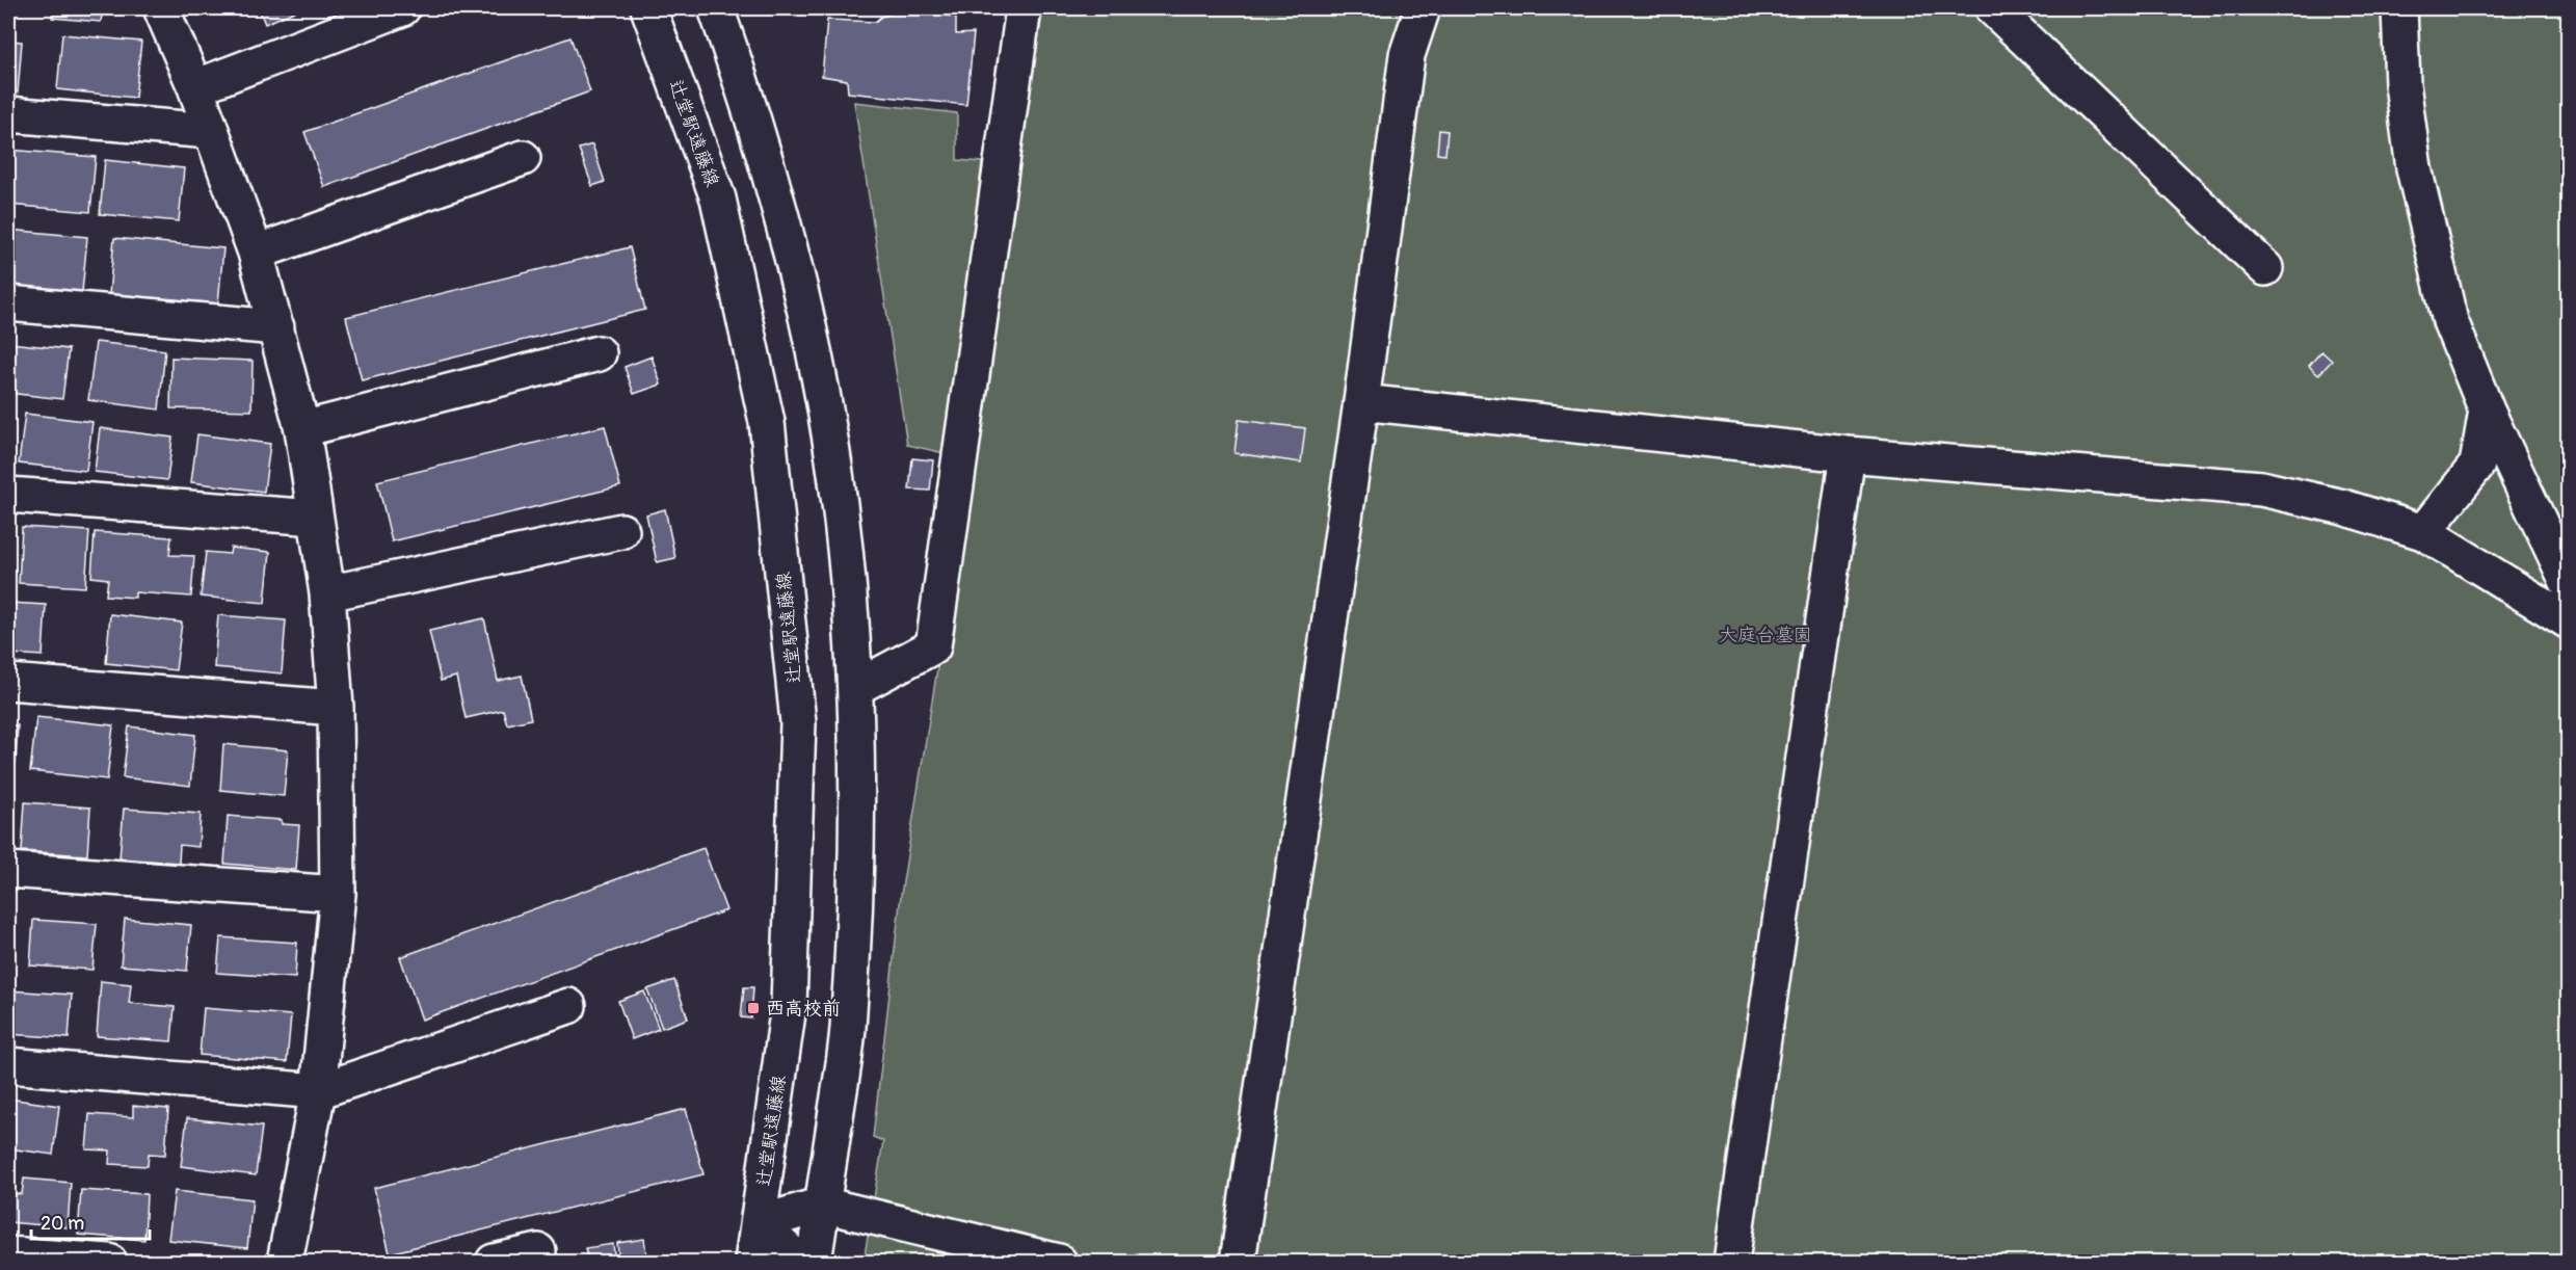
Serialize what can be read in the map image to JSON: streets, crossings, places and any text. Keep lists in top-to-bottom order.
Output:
{
  "streets": {
    "street": ["辻堂駅遠藤線"]
  },
  "parks": ["大庭台墓園"],
  "places": {
    "transit": ["西高校前"]
  },
  "scale_bar": "20 m"
}
